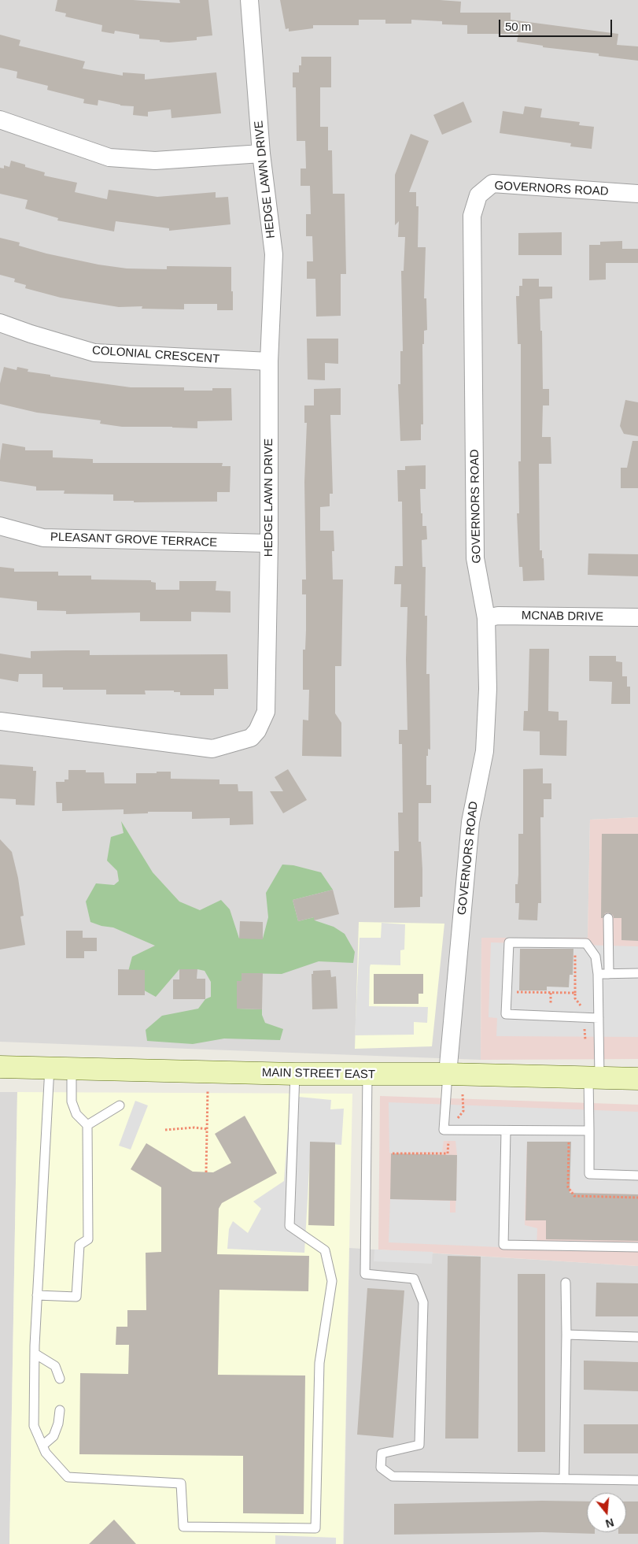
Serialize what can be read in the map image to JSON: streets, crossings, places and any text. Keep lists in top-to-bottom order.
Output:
{
  "streets": {
    "main road": ["MAIN STREET EAST"],
    "street": [
      "HEDGE LAWN DRIVE",
      "GOVERNORS ROAD",
      "COLONIAL CRESCENT",
      "PLEASANT GROVE TERRACE",
      "MCNAB DRIVE"
    ]
  },
  "crossings": [
    ["HEDGE LAWN DRIVE", "COLONIAL CRESCENT"],
    ["HEDGE LAWN DRIVE", "PLEASANT GROVE TERRACE"],
    ["GOVERNORS ROAD", "MCNAB DRIVE"],
    ["GOVERNORS ROAD", "MAIN STREET EAST"]
  ],
  "scale_bar": "50 m",
  "north": "bottom"
}
